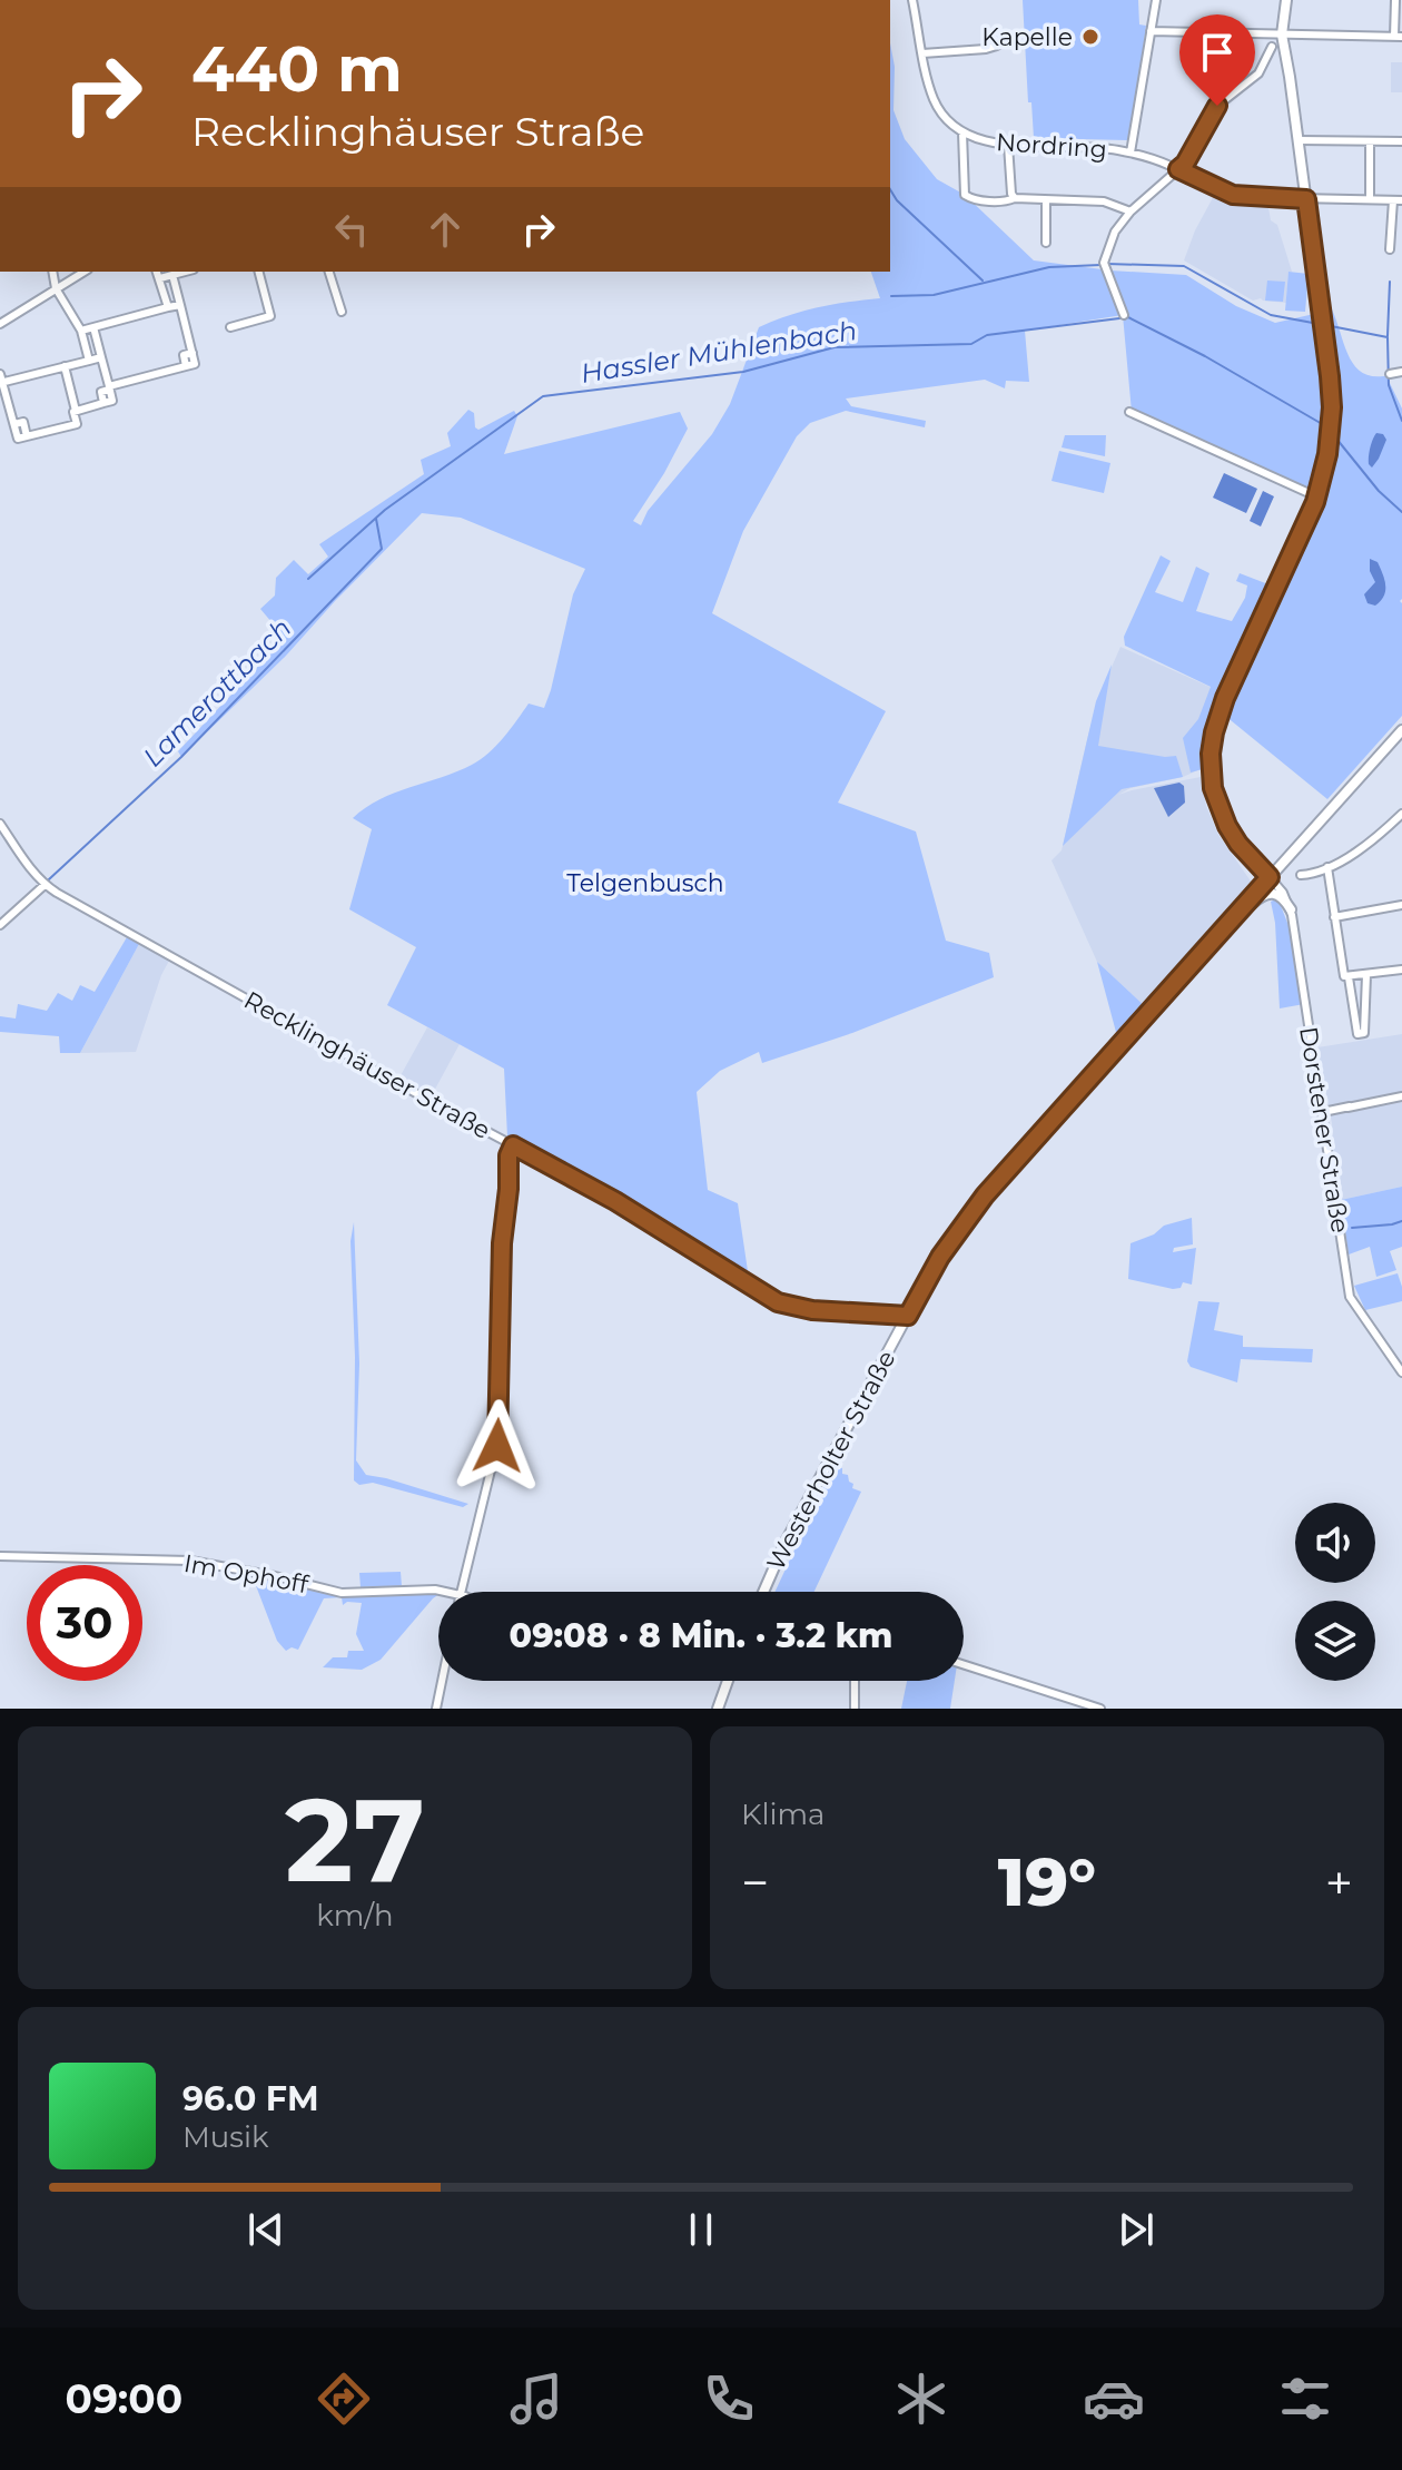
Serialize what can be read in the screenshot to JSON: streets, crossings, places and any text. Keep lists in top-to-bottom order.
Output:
{
  "streets": {
    "main road": ["Westerholter Straße"],
    "street": [
      "Nordring",
      "Recklinghäuser Straße",
      "Dorstener Straße",
      "Im Ophoff"
    ]
  },
  "crossings": [
    ["Recklinghäuser Straße", "Westerholter Straße"],
    ["Dorstener Straße", "Westerholter Straße"]
  ],
  "water": ["Hassler Mühlenbach", "Lamerottbach"],
  "parks": ["Telgenbusch"],
  "places": ["Kapelle"],
  "page": {
    "turn": ["440 m", "Recklinghäuser Straße"],
    "limit": "30",
    "trip": "09:08 · 8 Min. · 3.2 km",
    "tile": [
      ["27", "km/h"],
      "Klima"
    ],
    "heat": ["−", "19°", "+"],
    "song": ["96.0 FM", "Musik"],
    "tabs": "09:00"
  }
}
